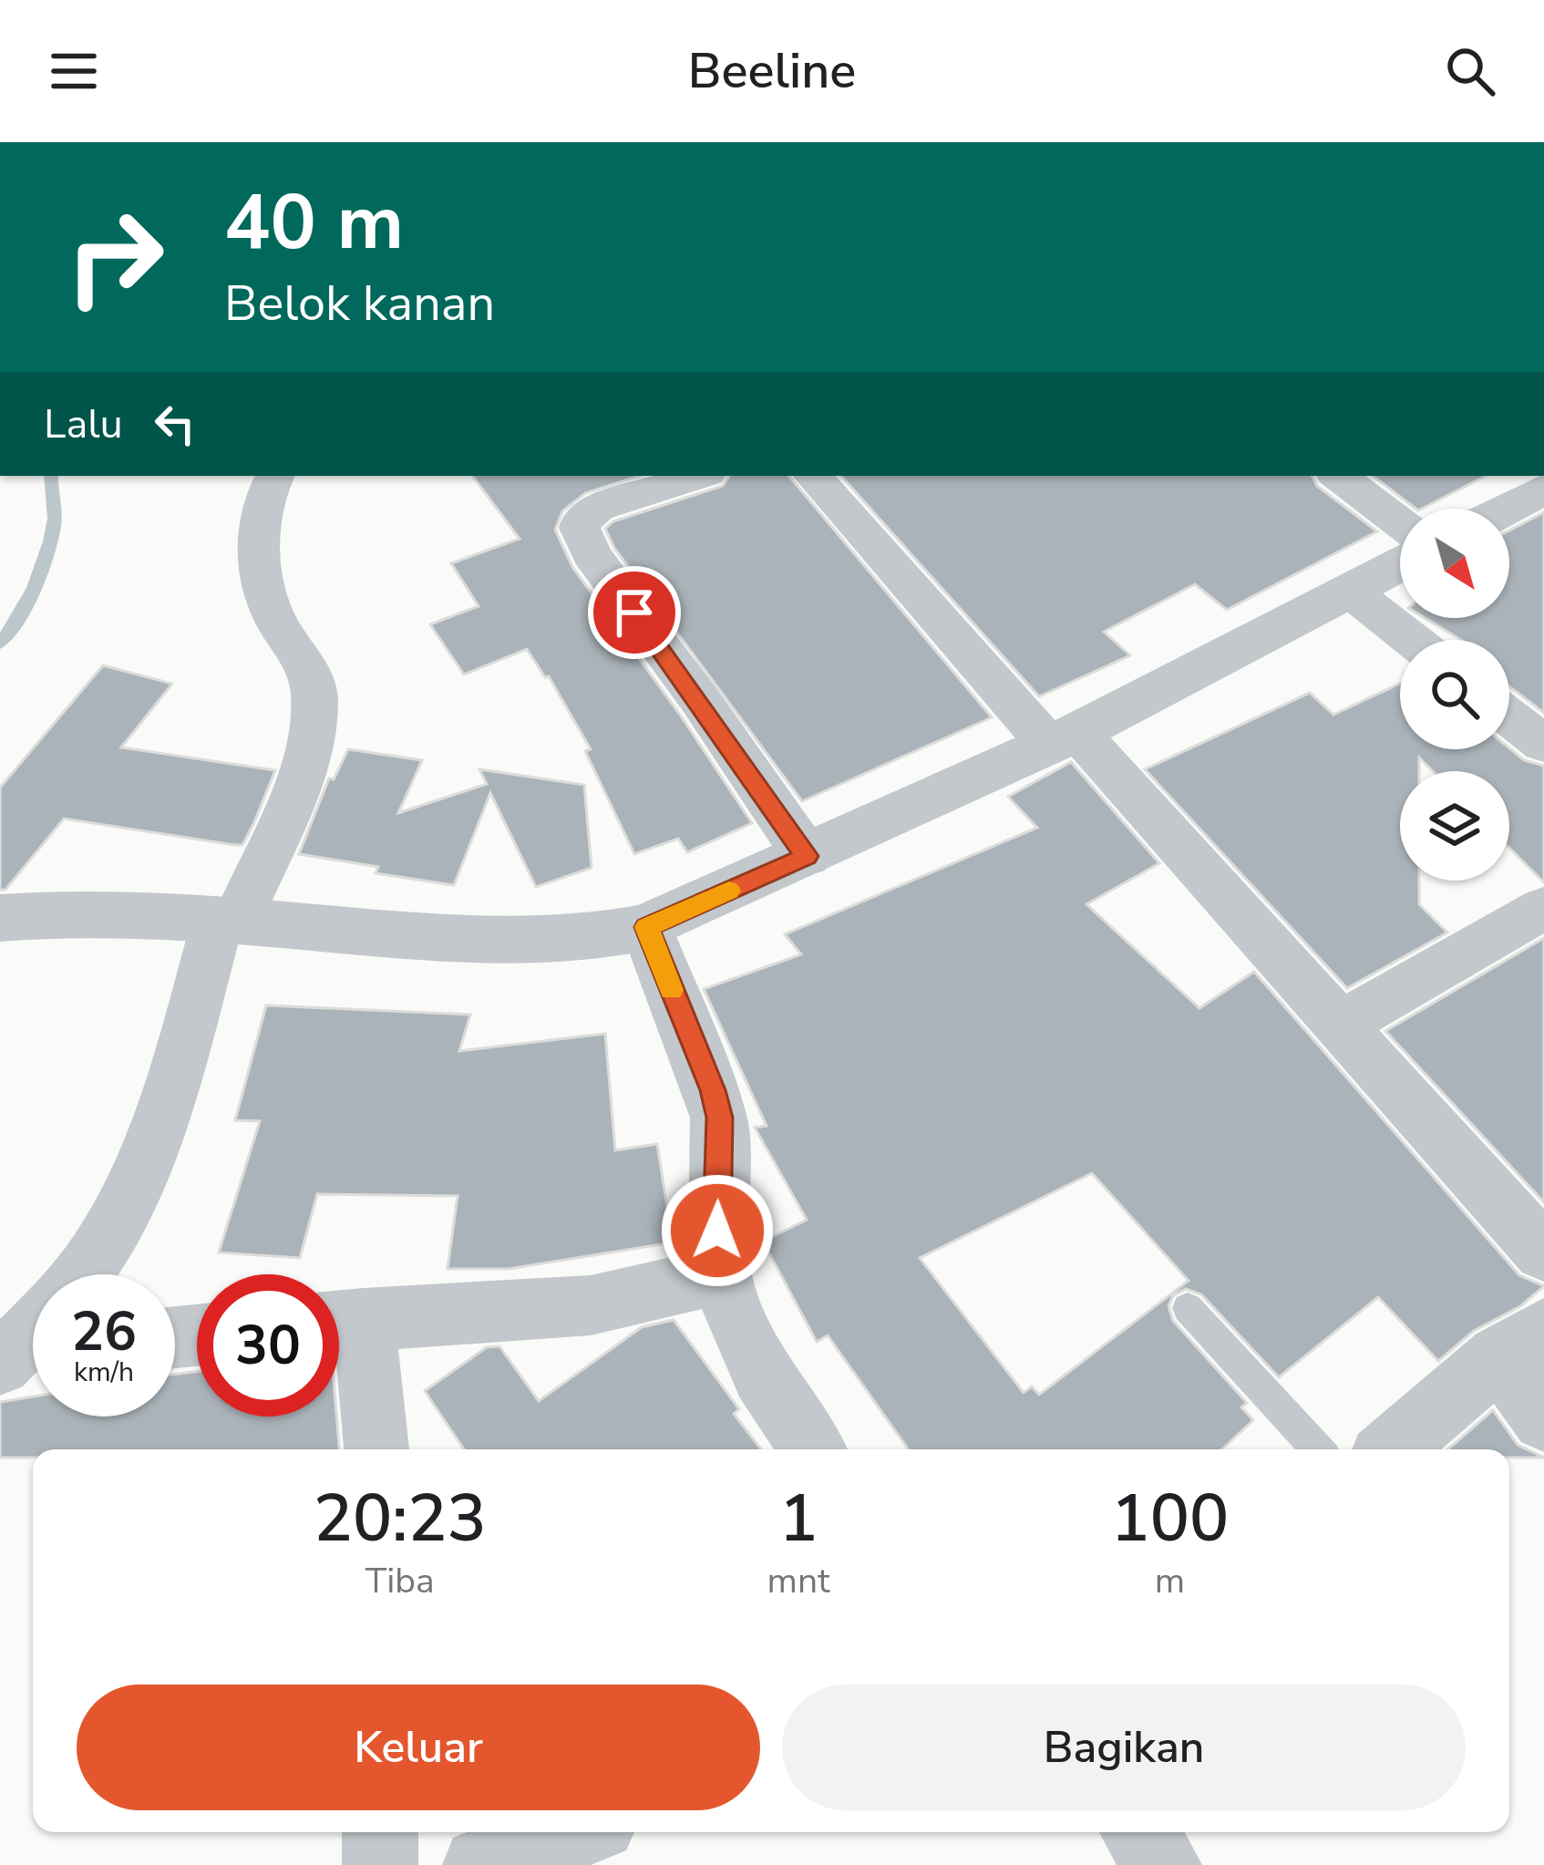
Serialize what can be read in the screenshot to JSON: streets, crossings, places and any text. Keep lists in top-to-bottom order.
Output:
{
  "north": "bottom right",
  "page": {
    "header": "Beeline",
    "turn": ["40 m", "Belok kanan"],
    "then": "Lalu",
    "speed": "26 km/h",
    "limit": "30",
    "eta": [
      "20:23",
      "Tiba",
      "1",
      "mnt",
      "100",
      "m"
    ],
    "buttons": ["Keluar", "Bagikan"]
  }
}
